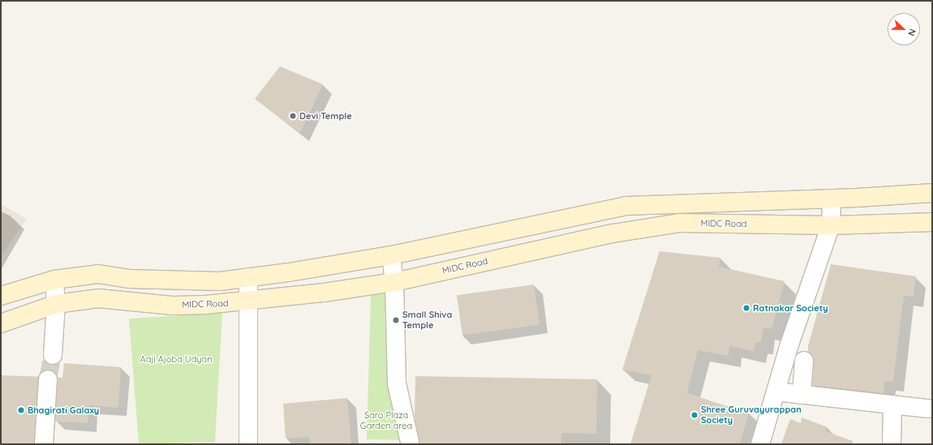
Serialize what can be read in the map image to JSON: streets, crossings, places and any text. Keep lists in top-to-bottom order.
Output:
{
  "streets": {
    "street": ["MIDC Road"]
  },
  "parks": ["Aaji Ajoba Udyan", "Saro Plaza Garden area"],
  "places": [
    "Devi Temple",
    "Ratnakar Society",
    "Small Shiva Temple",
    "Bhagirati Galaxy",
    "Shree Guruvayurappan Society"
  ],
  "north": "right"
}
